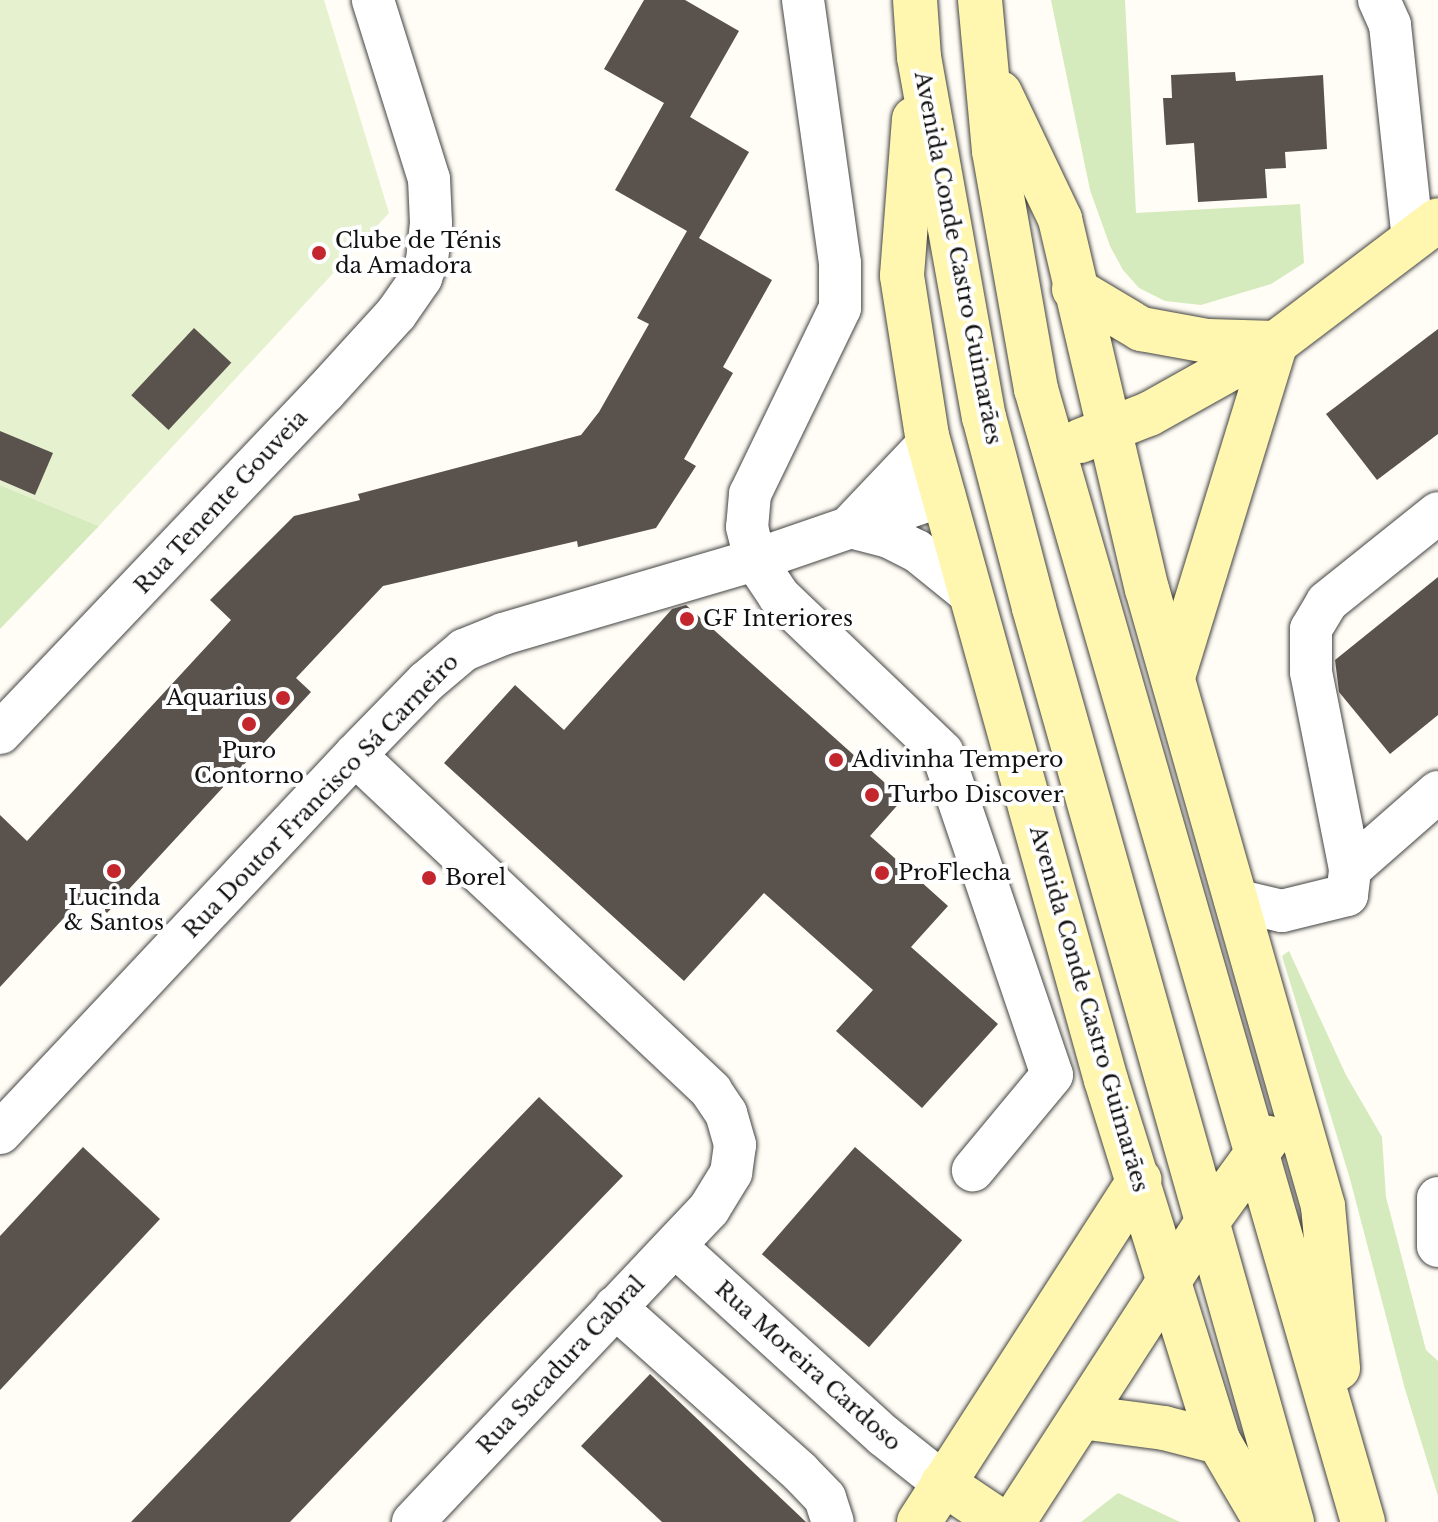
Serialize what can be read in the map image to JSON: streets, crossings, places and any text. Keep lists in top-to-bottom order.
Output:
{
  "streets": {
    "main road": ["Avenida Conde Castro Guimarães"],
    "street": [
      "Rua Tenente Gouveia",
      "Rua Doutor Francisco Sá Carneiro",
      "Rua Sacadura Cabral",
      "Rua Moreira Cardoso"
    ]
  },
  "crossings": [
    ["Avenida Conde Castro Guimarães", "Rua Doutor Francisco Sá Carneiro"],
    ["Rua Doutor Francisco Sá Carneiro", "Rua Sacadura Cabral"],
    ["Rua Sacadura Cabral", "Rua Moreira Cardoso"]
  ],
  "places": [
    "Clube de Ténis da Amadora",
    "GF Interiores",
    "Aquarius",
    "Puro Contorno",
    "Adivinha Tempero",
    "Turbo Discover",
    "Lucinda & Santos",
    "ProFlecha",
    "Borel"
  ]
}
